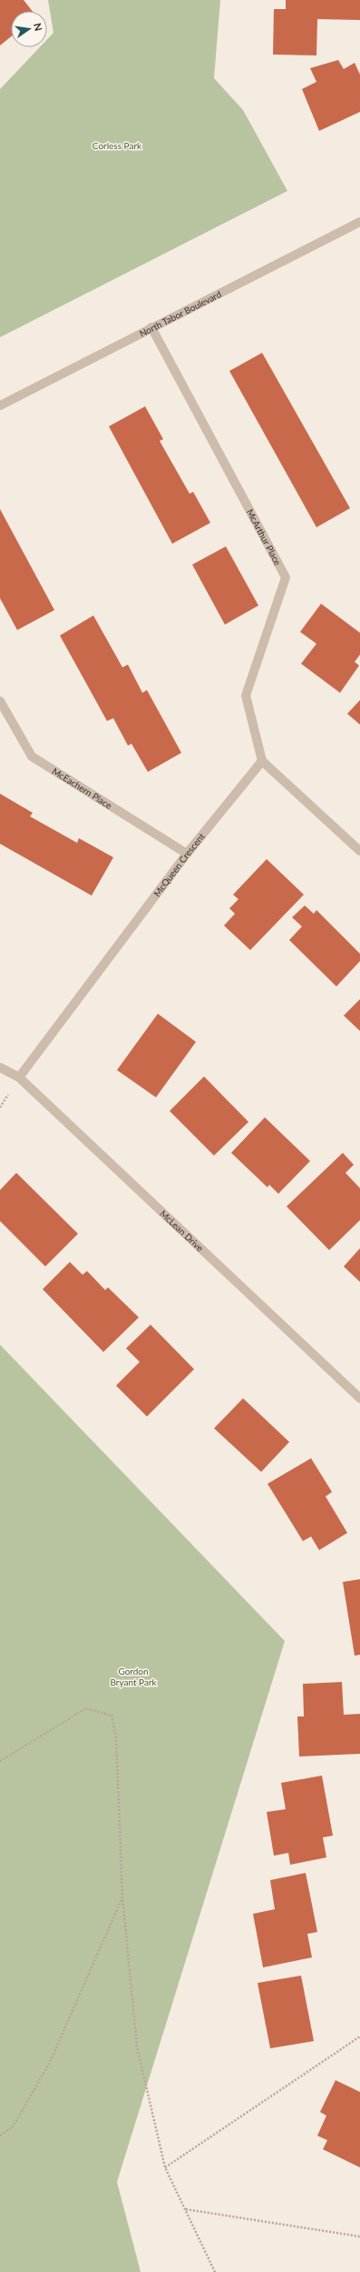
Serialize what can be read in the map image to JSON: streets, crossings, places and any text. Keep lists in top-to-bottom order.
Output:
{
  "streets": {
    "street": [
      "North Tabor Boulevard",
      "McArthur Place",
      "McEachern Place",
      "McQueen Crescent",
      "McLean Drive"
    ]
  },
  "crossings": [
    ["North Tabor Boulevard", "McArthur Place"],
    ["McArthur Place", "McQueen Crescent"],
    ["McEachern Place", "McQueen Crescent"],
    ["McQueen Crescent", "McLean Drive"]
  ],
  "parks": ["Corless Park", "Gordon Bryant Park"],
  "north": "right"
}
